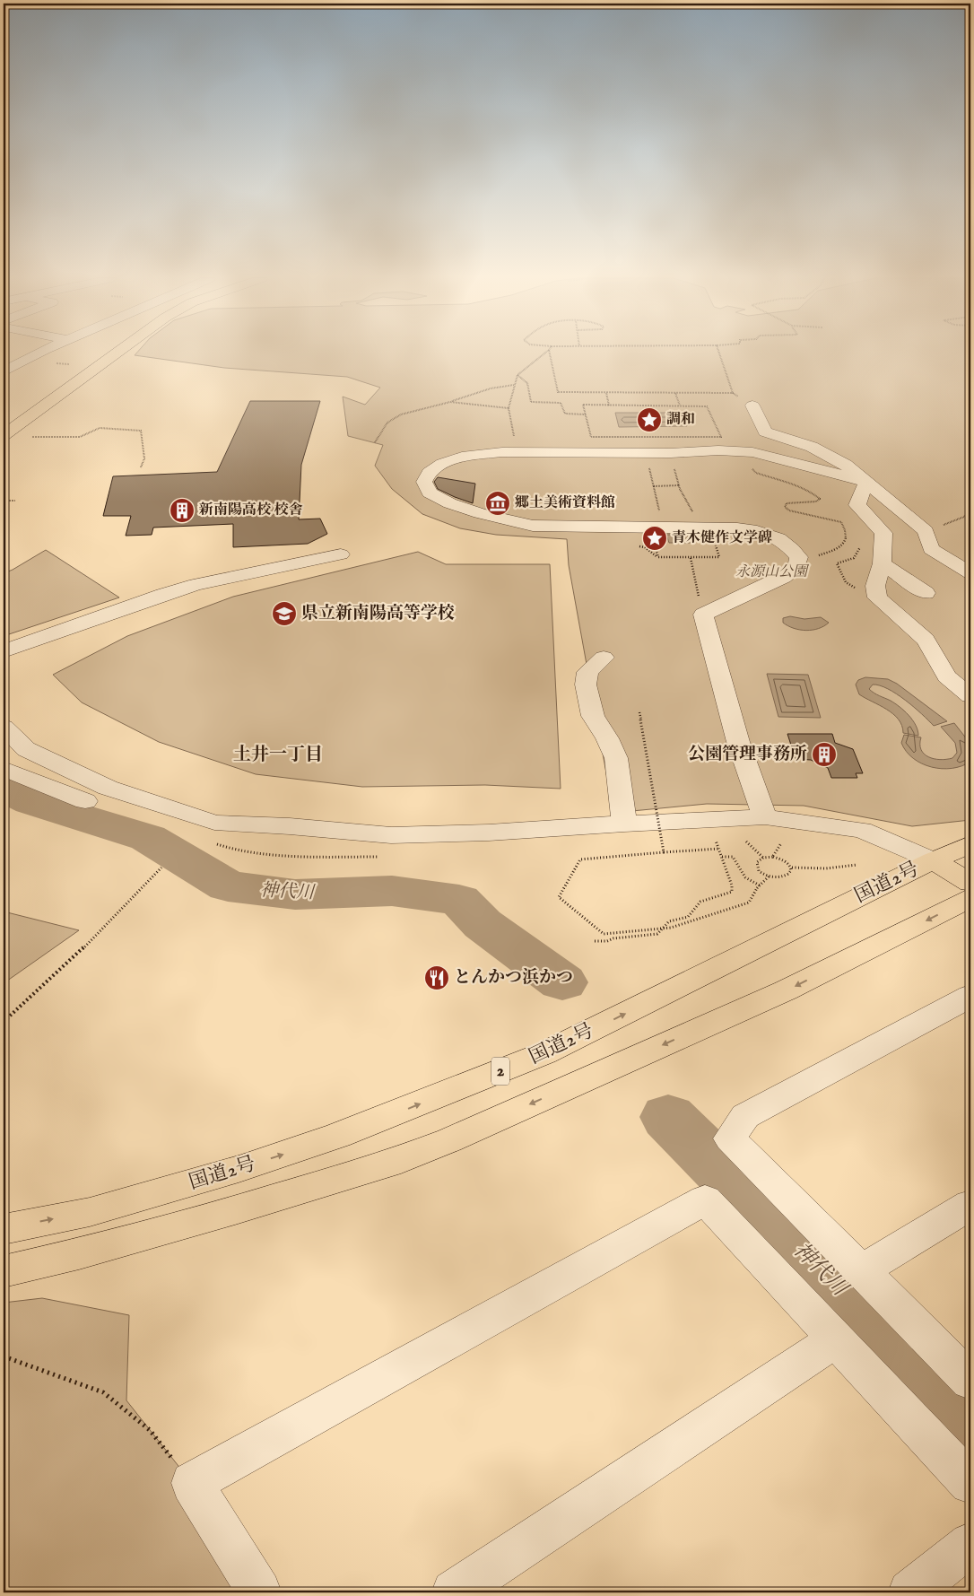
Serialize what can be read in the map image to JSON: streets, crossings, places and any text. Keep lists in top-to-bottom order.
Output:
{
  "streets": {
    "main road": ["国道2号", "2"]
  },
  "districts": ["土井一丁目"],
  "water": ["神代川"],
  "parks": ["永源山公園"],
  "places": {
    "place": ["調和", "青木健作文学碑"],
    "museum": ["郷土美術資料館"],
    "building": ["新南陽高校 校舎", "公園管理事務所"],
    "school or university": ["県立新南陽高等学校"],
    "restaurant": ["とんかつ浜かつ"]
  }
}
